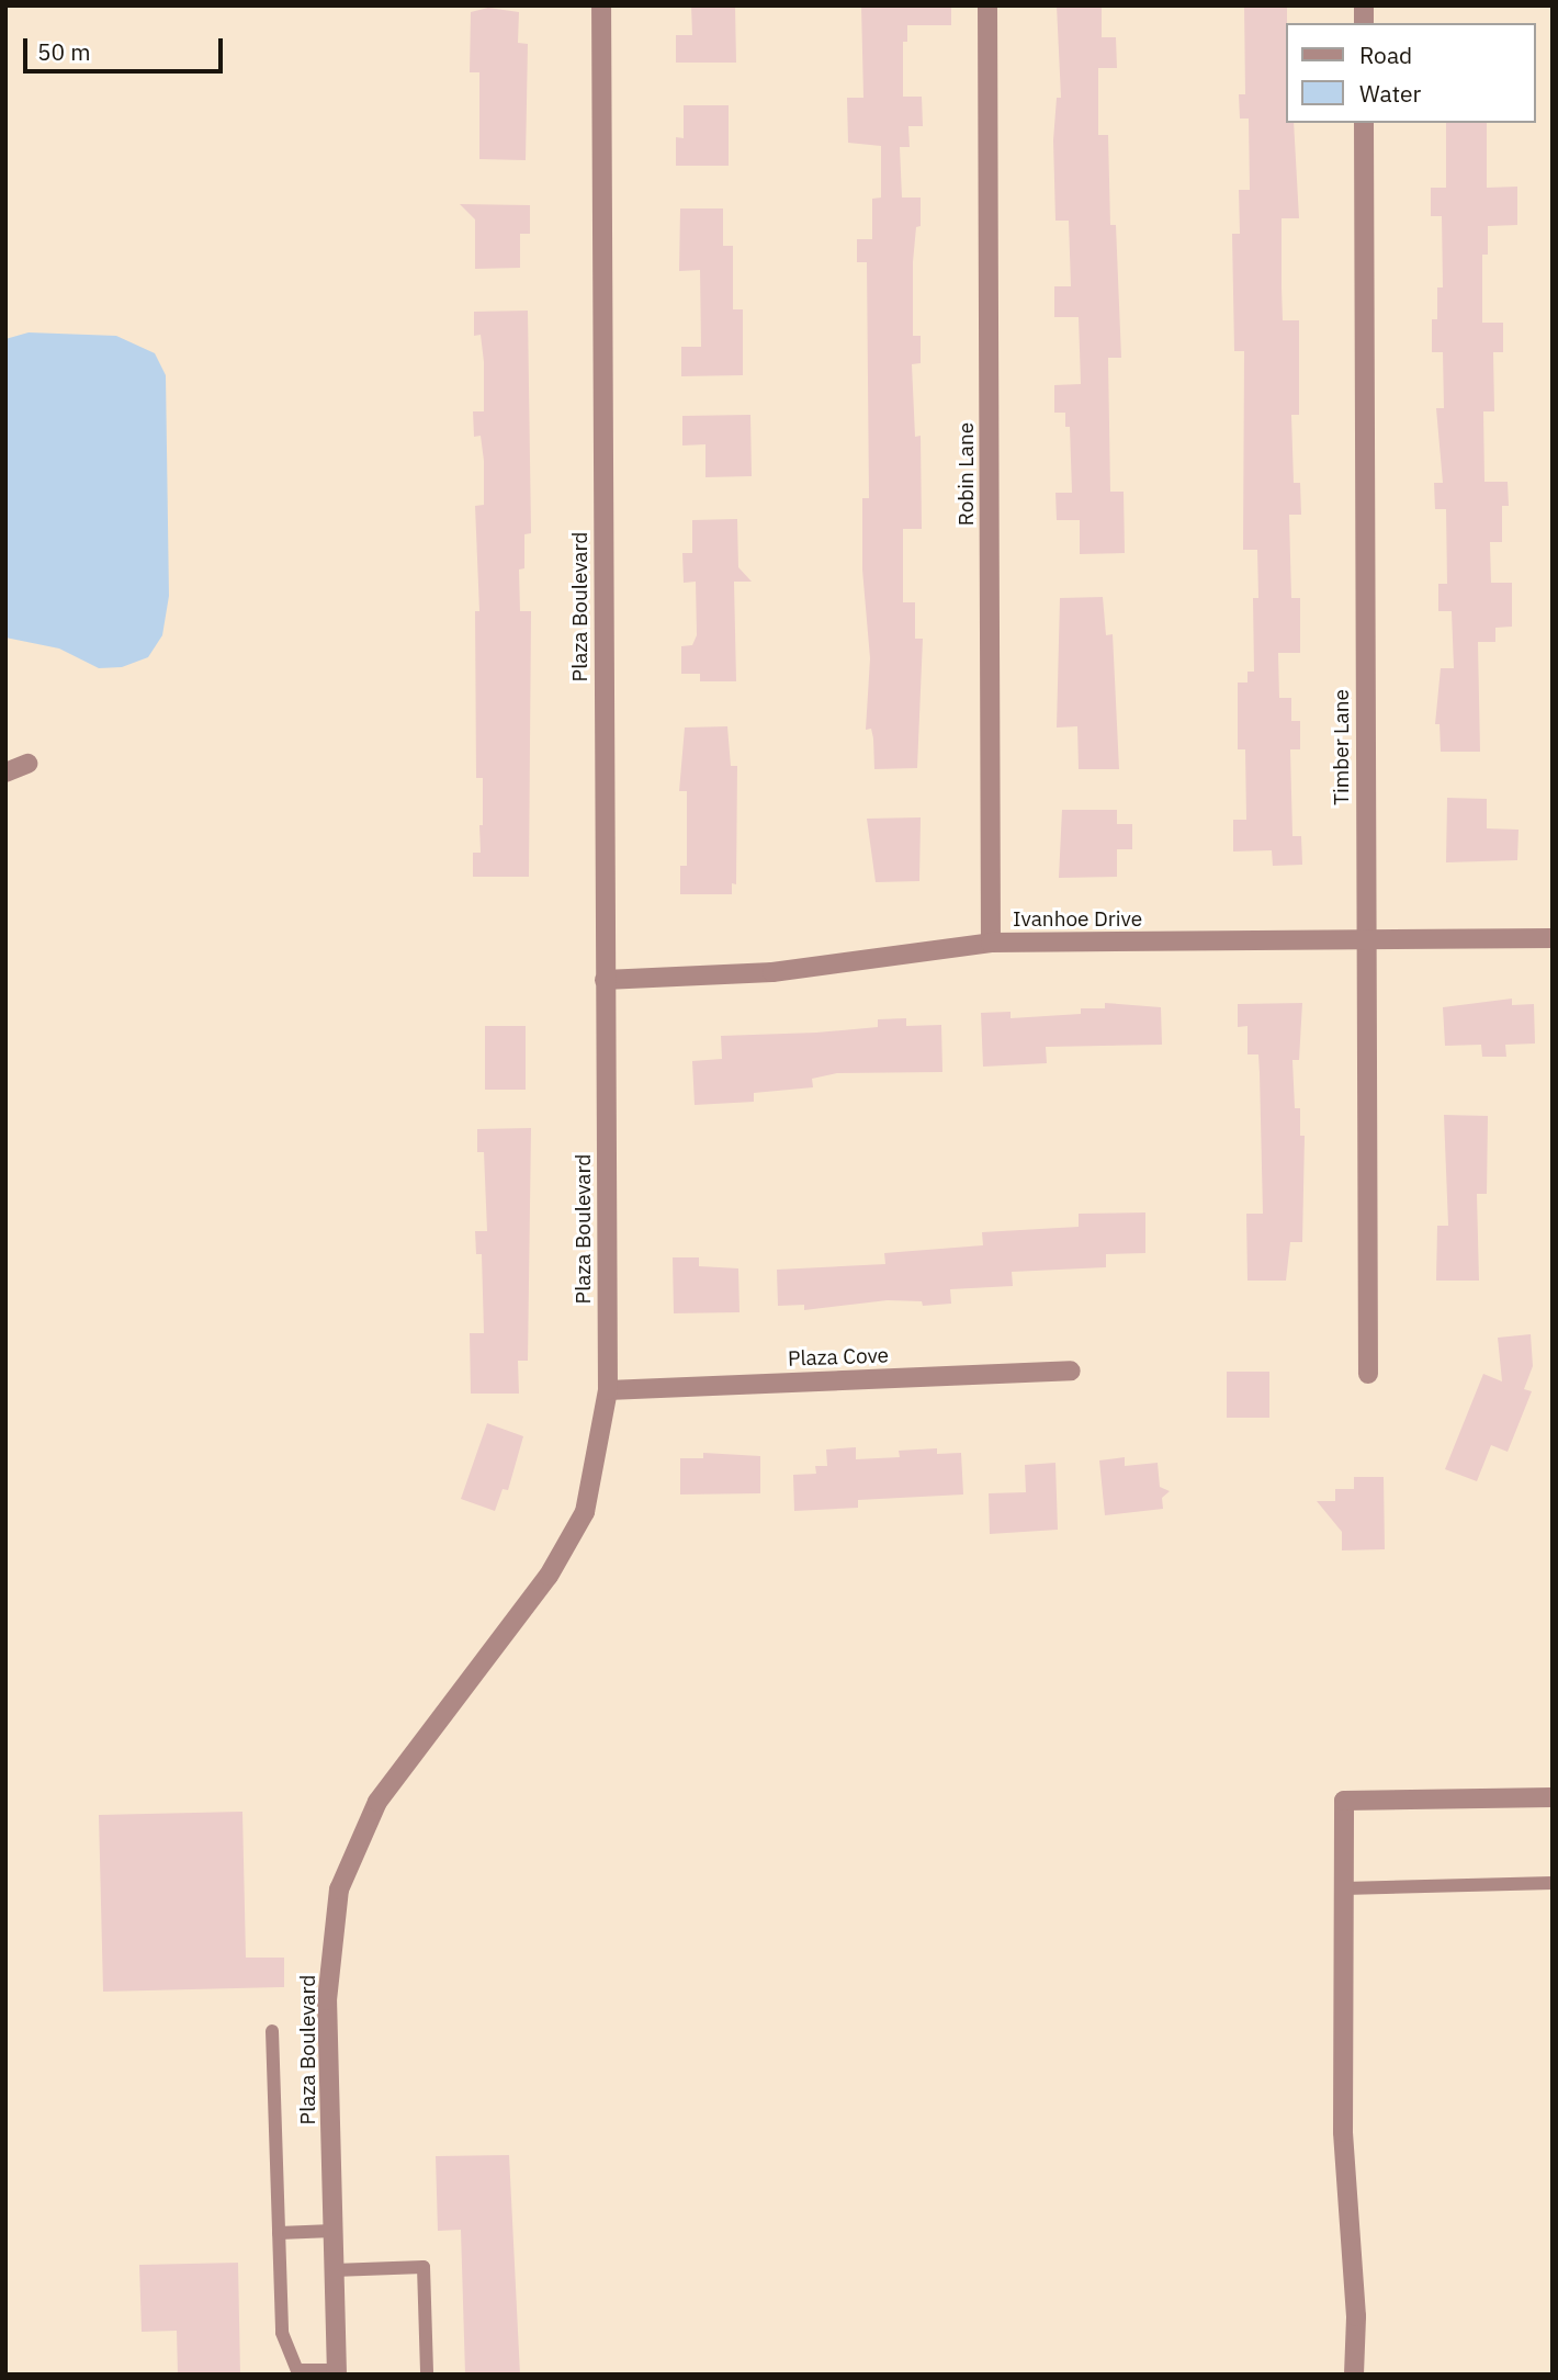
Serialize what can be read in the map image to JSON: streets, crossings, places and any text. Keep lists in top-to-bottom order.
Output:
{
  "streets": {
    "street": [
      "Robin Lane",
      "Plaza Boulevard",
      "Timber Lane",
      "Ivanhoe Drive",
      "Plaza Cove"
    ]
  },
  "crossings": [
    ["Robin Lane", "Ivanhoe Drive"],
    ["Plaza Boulevard", "Ivanhoe Drive"],
    ["Plaza Boulevard", "Plaza Cove"],
    ["Timber Lane", "Ivanhoe Drive"]
  ],
  "legend": ["Road", "Water"],
  "scale_bar": "50 m"
}
